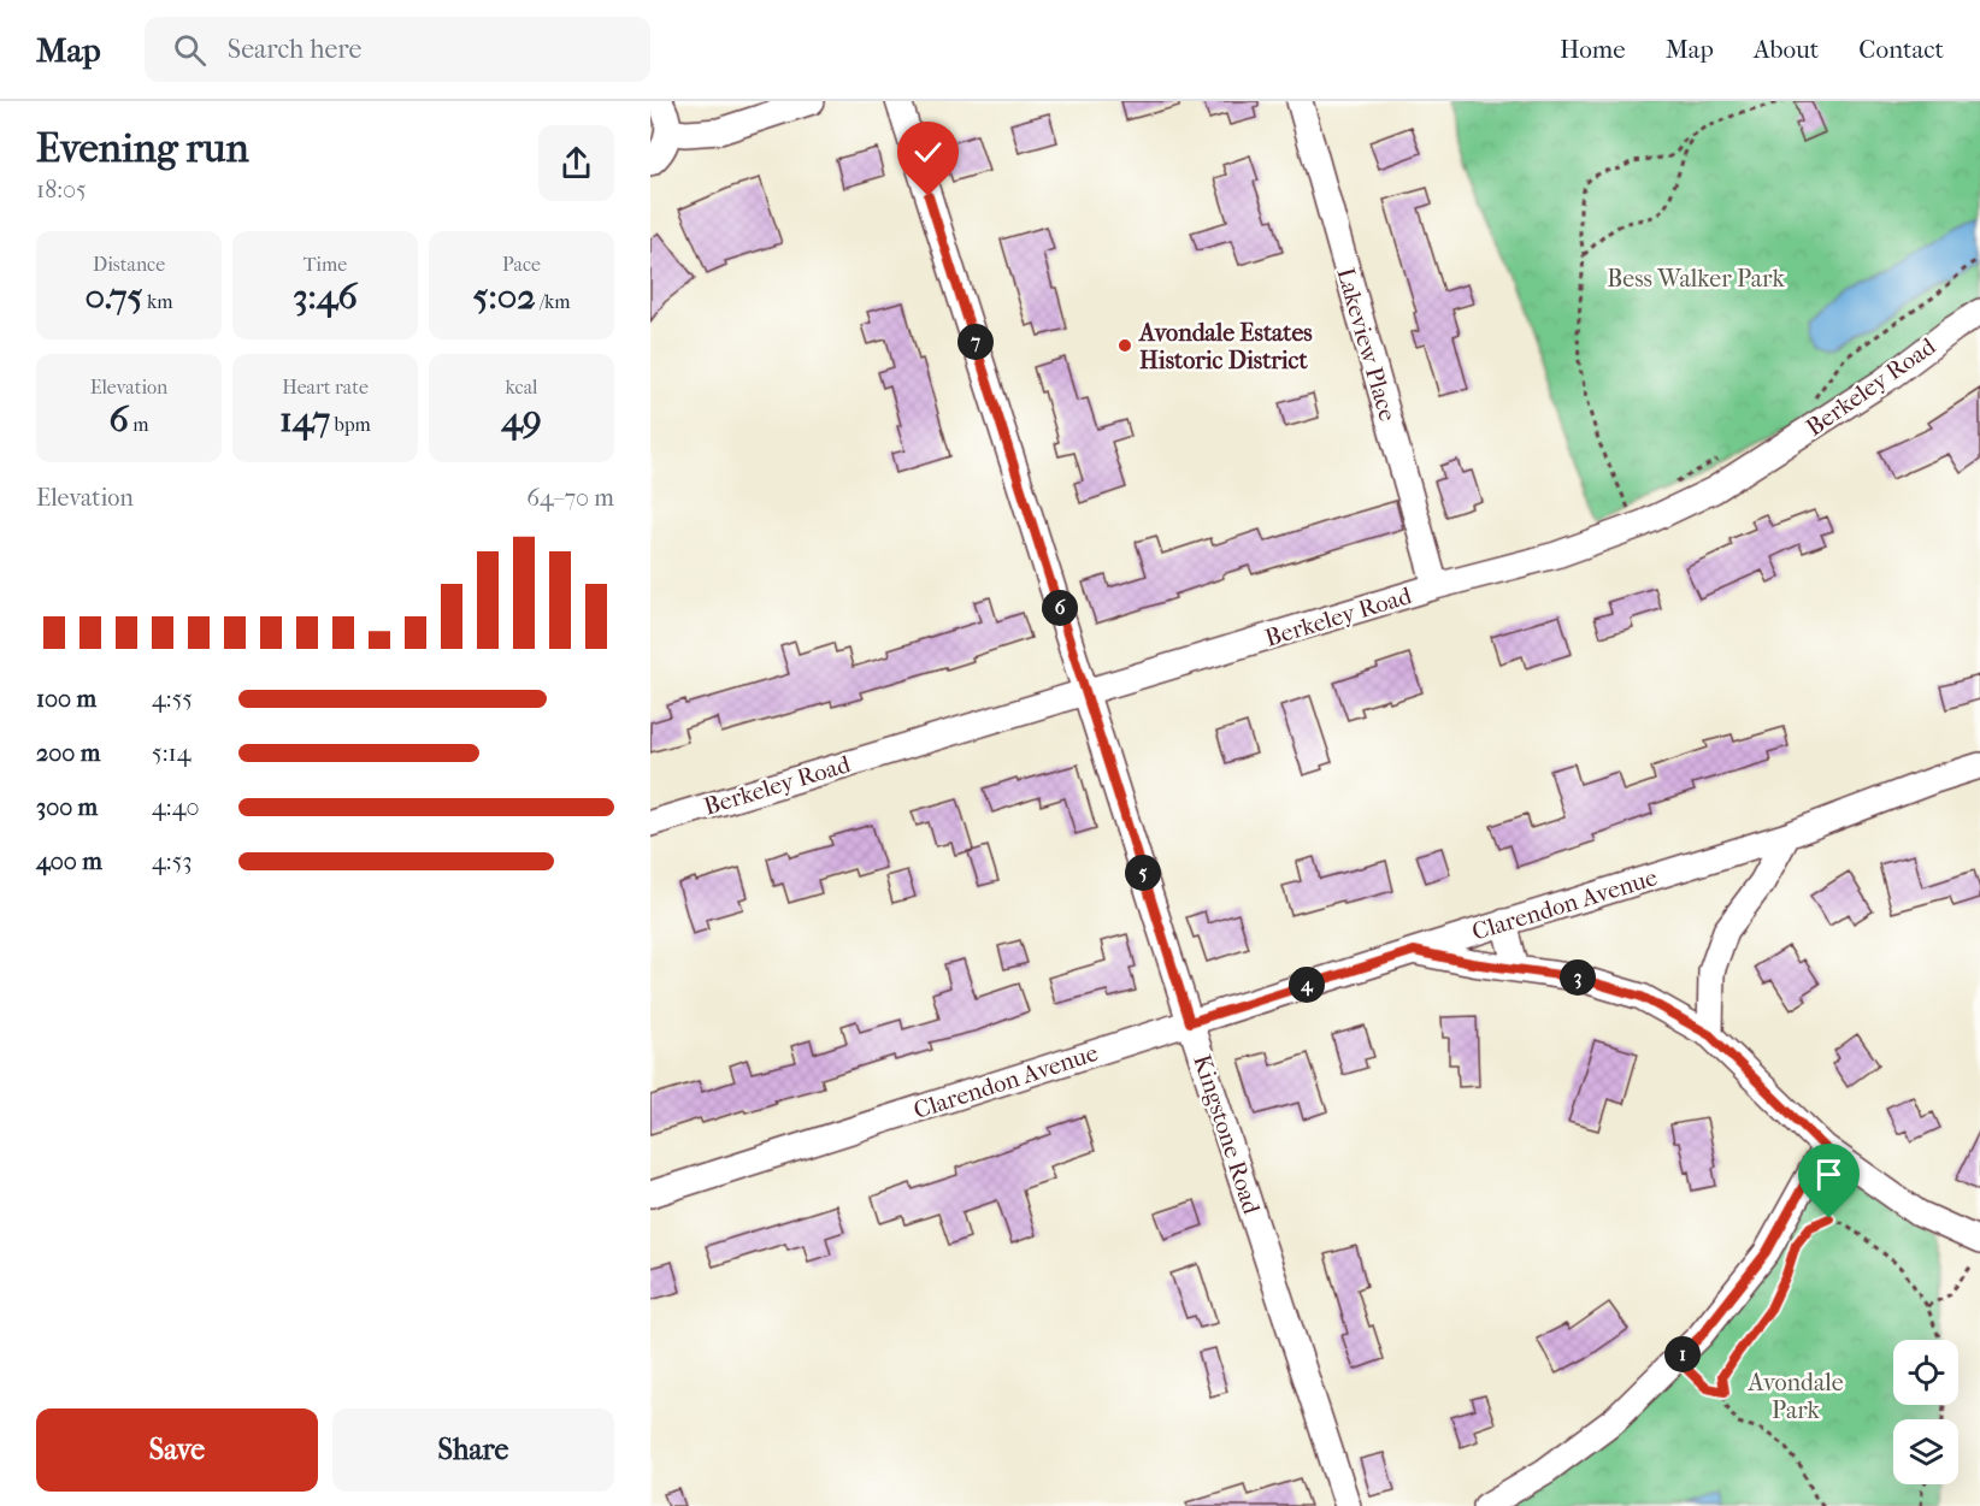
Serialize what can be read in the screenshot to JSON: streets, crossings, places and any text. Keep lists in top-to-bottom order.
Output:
{
  "streets": {
    "street": [
      "Lakeview Place",
      "Berkeley Road",
      "Clarendon Avenue",
      "Kingstone Road"
    ]
  },
  "crossings": [
    ["Lakeview Place", "Berkeley Road"],
    ["Berkeley Road", "Kingstone Road"],
    ["Clarendon Avenue", "Kingstone Road"]
  ],
  "parks": ["Bess Walker Park", "Avondale Park"],
  "places": ["Avondale Estates Historic District"],
  "page": {
    "header": "Map",
    "search": "Search here",
    "nav": [
      "Home",
      "Map",
      "About",
      "Contact"
    ],
    "heading": ["Evening run", "18:05"],
    "stats": [
      ["Distance", "0.75 km"],
      ["Time", "3:46"],
      ["Pace", "5:02 /km"],
      ["Elevation", "6 m"],
      ["Heart rate", "147 bpm"],
      ["kcal", "49"]
    ],
    "pins": [
      "7",
      "6",
      "5",
      "3",
      "4",
      "1"
    ],
    "chart": ["Elevation", "64–70 m"],
    "list": [
      {
        "name": "100 m",
        "note": "4:55"
      },
      {
        "name": "200 m",
        "note": "5:14"
      },
      {
        "name": "300 m",
        "note": "4:40"
      },
      {
        "name": "400 m",
        "note": "4:53"
      }
    ],
    "buttons": ["Save", "Share"]
  }
}
